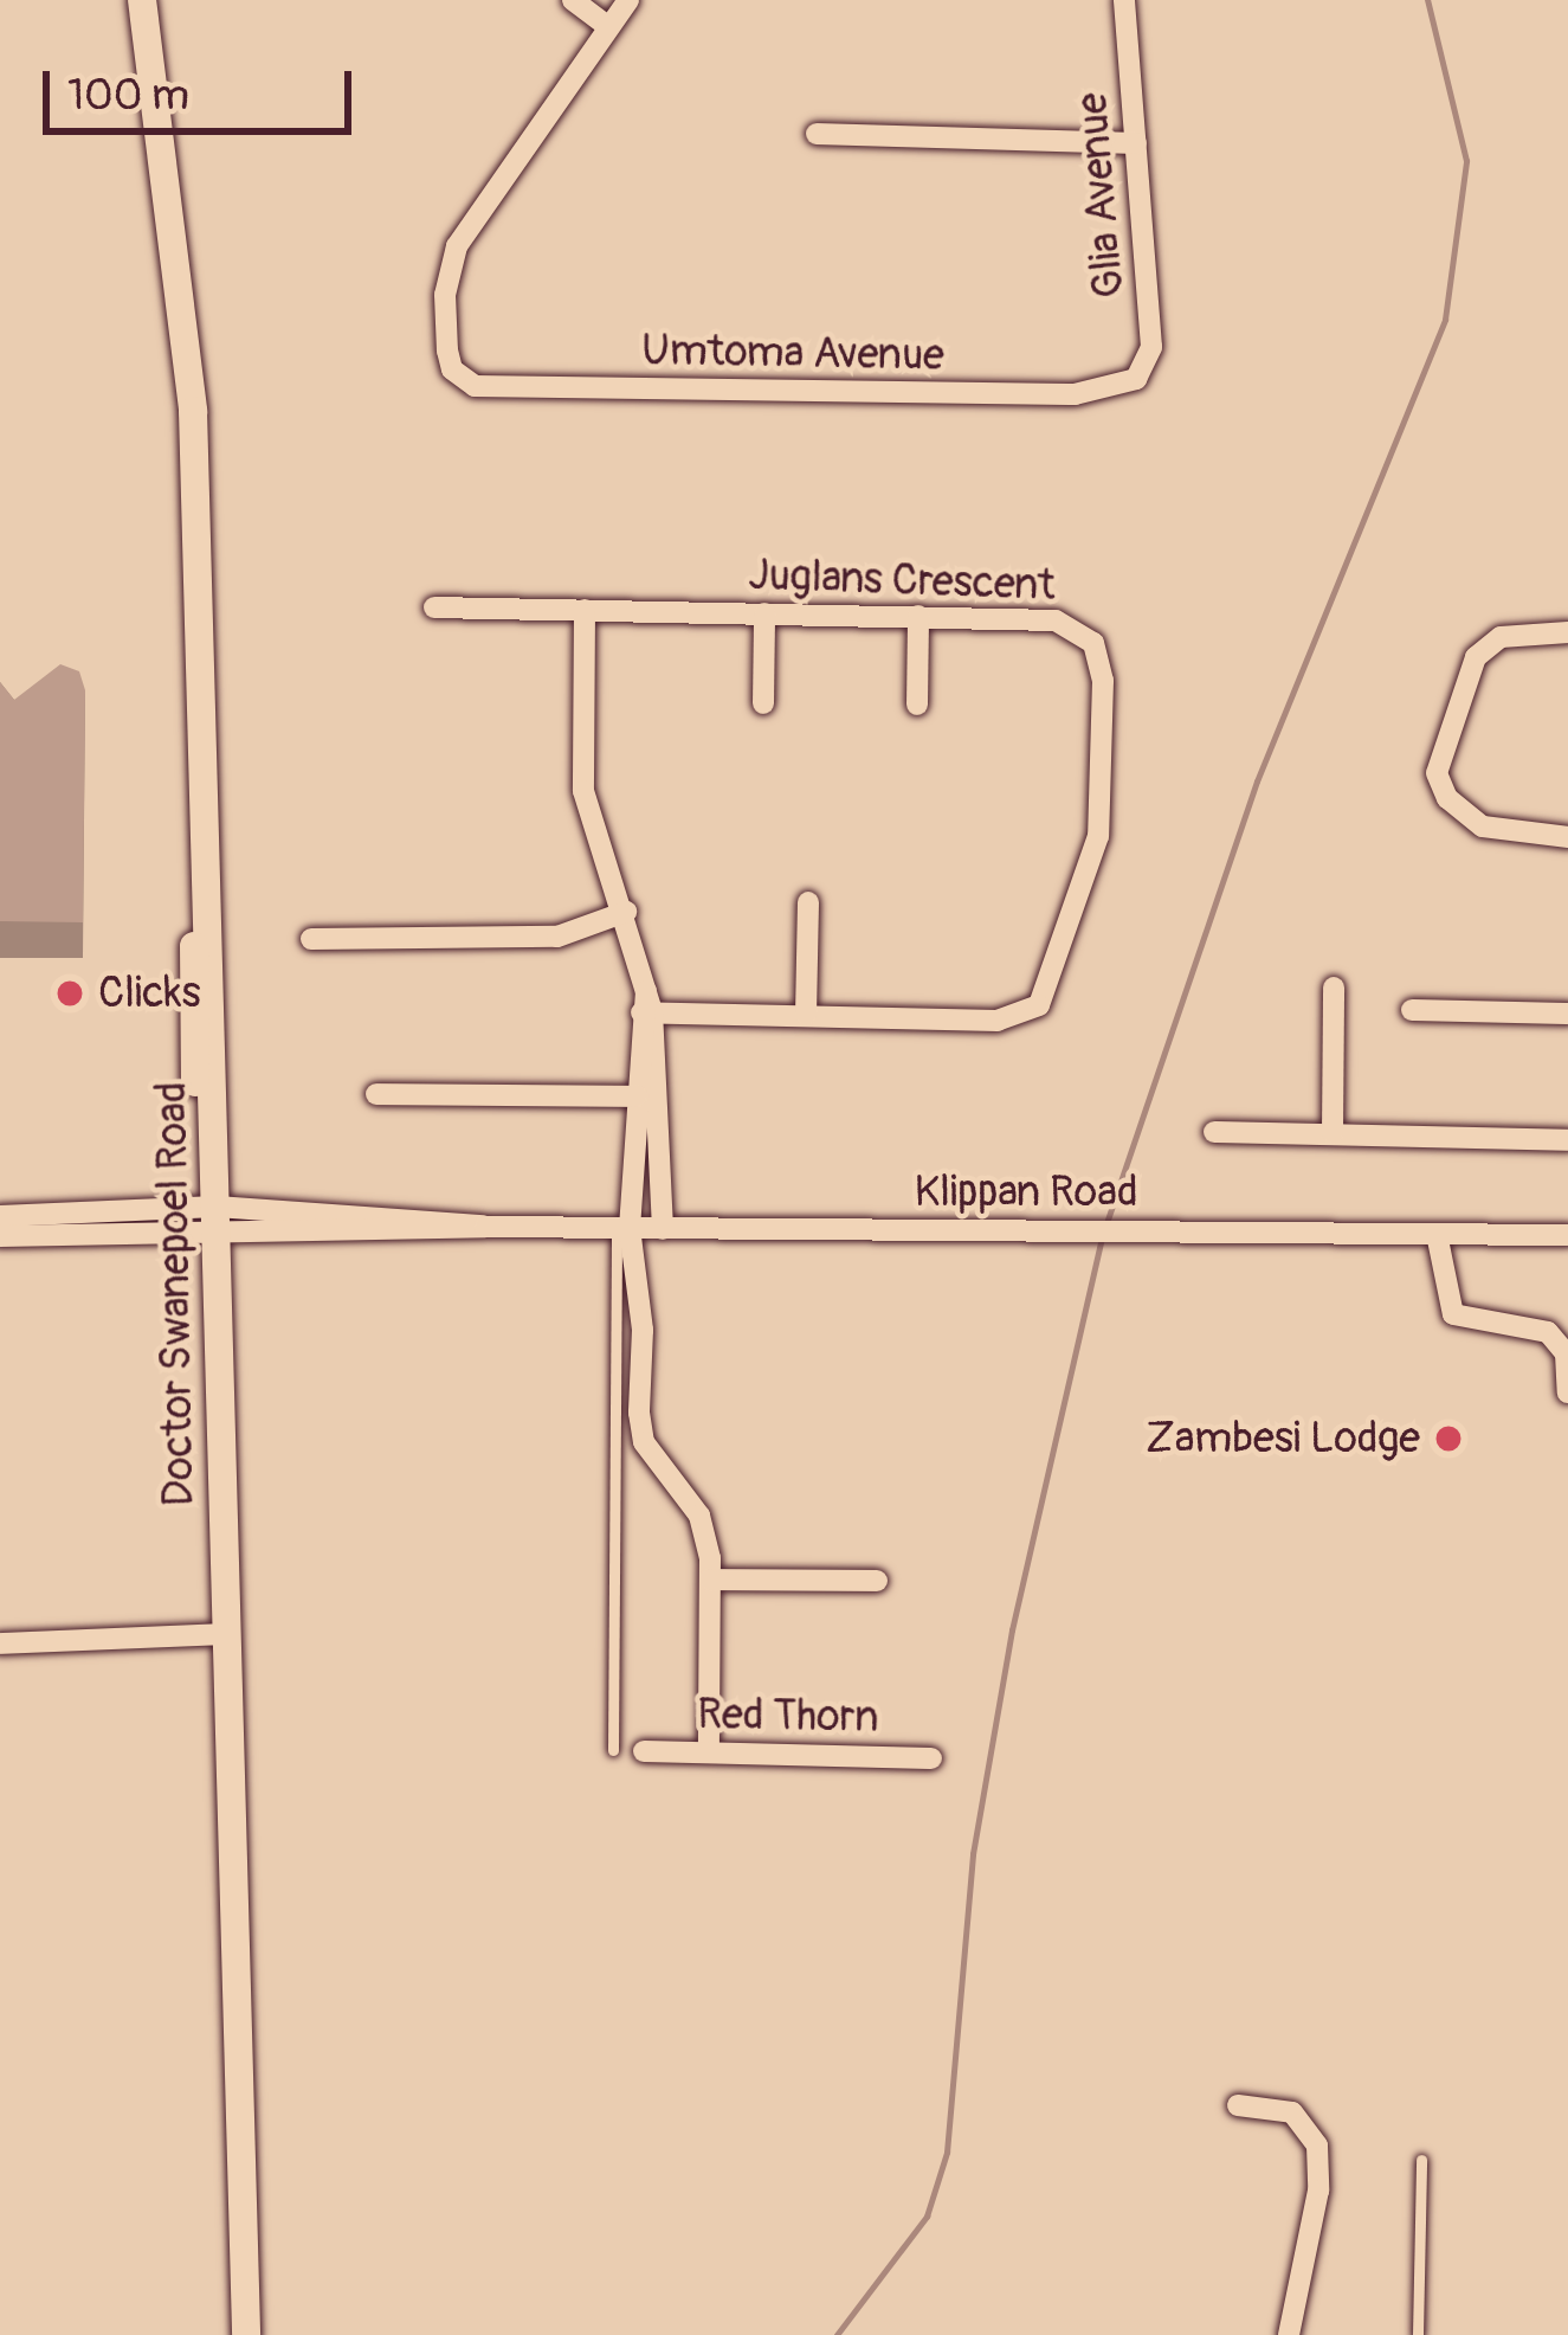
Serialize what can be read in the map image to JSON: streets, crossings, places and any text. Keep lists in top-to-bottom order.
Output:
{
  "streets": {
    "main road": ["Doctor Swanepoel Road"],
    "street": [
      "Glia Avenue",
      "Umtoma Avenue",
      "Juglans Crescent",
      "Klippan Road",
      "Red Thorn"
    ]
  },
  "crossings": [
    ["Glia Avenue", "Umtoma Avenue"],
    ["Klippan Road", "Doctor Swanepoel Road"]
  ],
  "places": ["Clicks", "Zambesi Lodge"],
  "scale_bar": "100 m"
}
